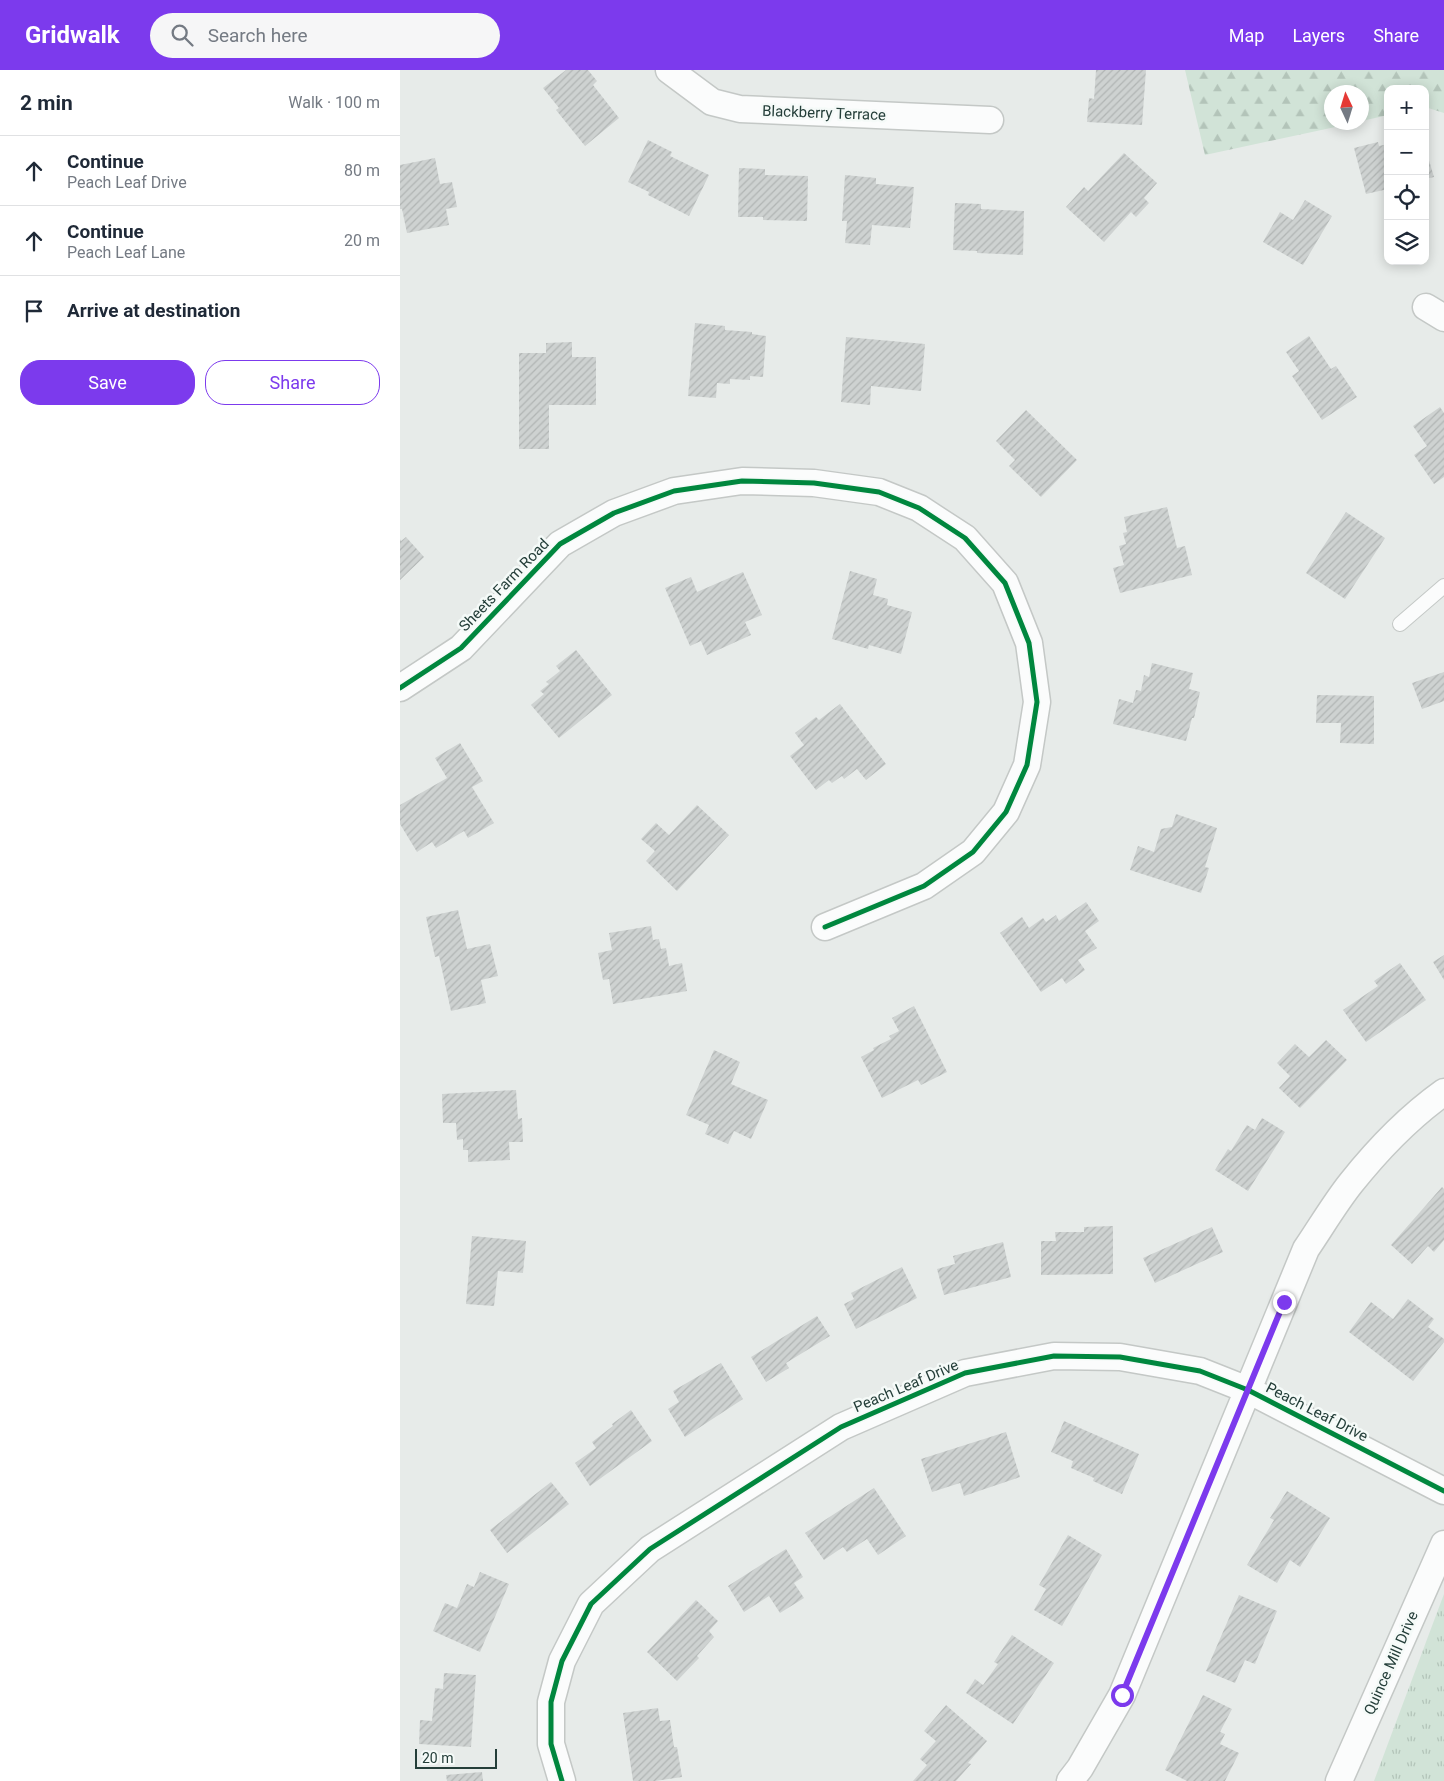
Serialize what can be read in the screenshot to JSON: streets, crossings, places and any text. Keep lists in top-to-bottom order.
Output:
{
  "streets": {
    "street": [
      "Blackberry Terrace",
      "Sheets Farm Road",
      "Peach Leaf Drive",
      "Quince Mill Drive"
    ]
  },
  "scale_bar": "20 m",
  "north": "top",
  "page": {
    "header": "Gridwalk",
    "search": "Search here",
    "nav": ["Map", "Layers", "Share"],
    "heading": ["2 min", "Walk · 100 m"],
    "map_buttons": ["+", "−"],
    "list": [
      ["Continue", "Peach Leaf Drive", "80 m"],
      ["Continue", "Peach Leaf Lane", "20 m"],
      "Arrive at destination"
    ],
    "buttons": ["Save", "Share"],
    "scale": "20 m"
  }
}
